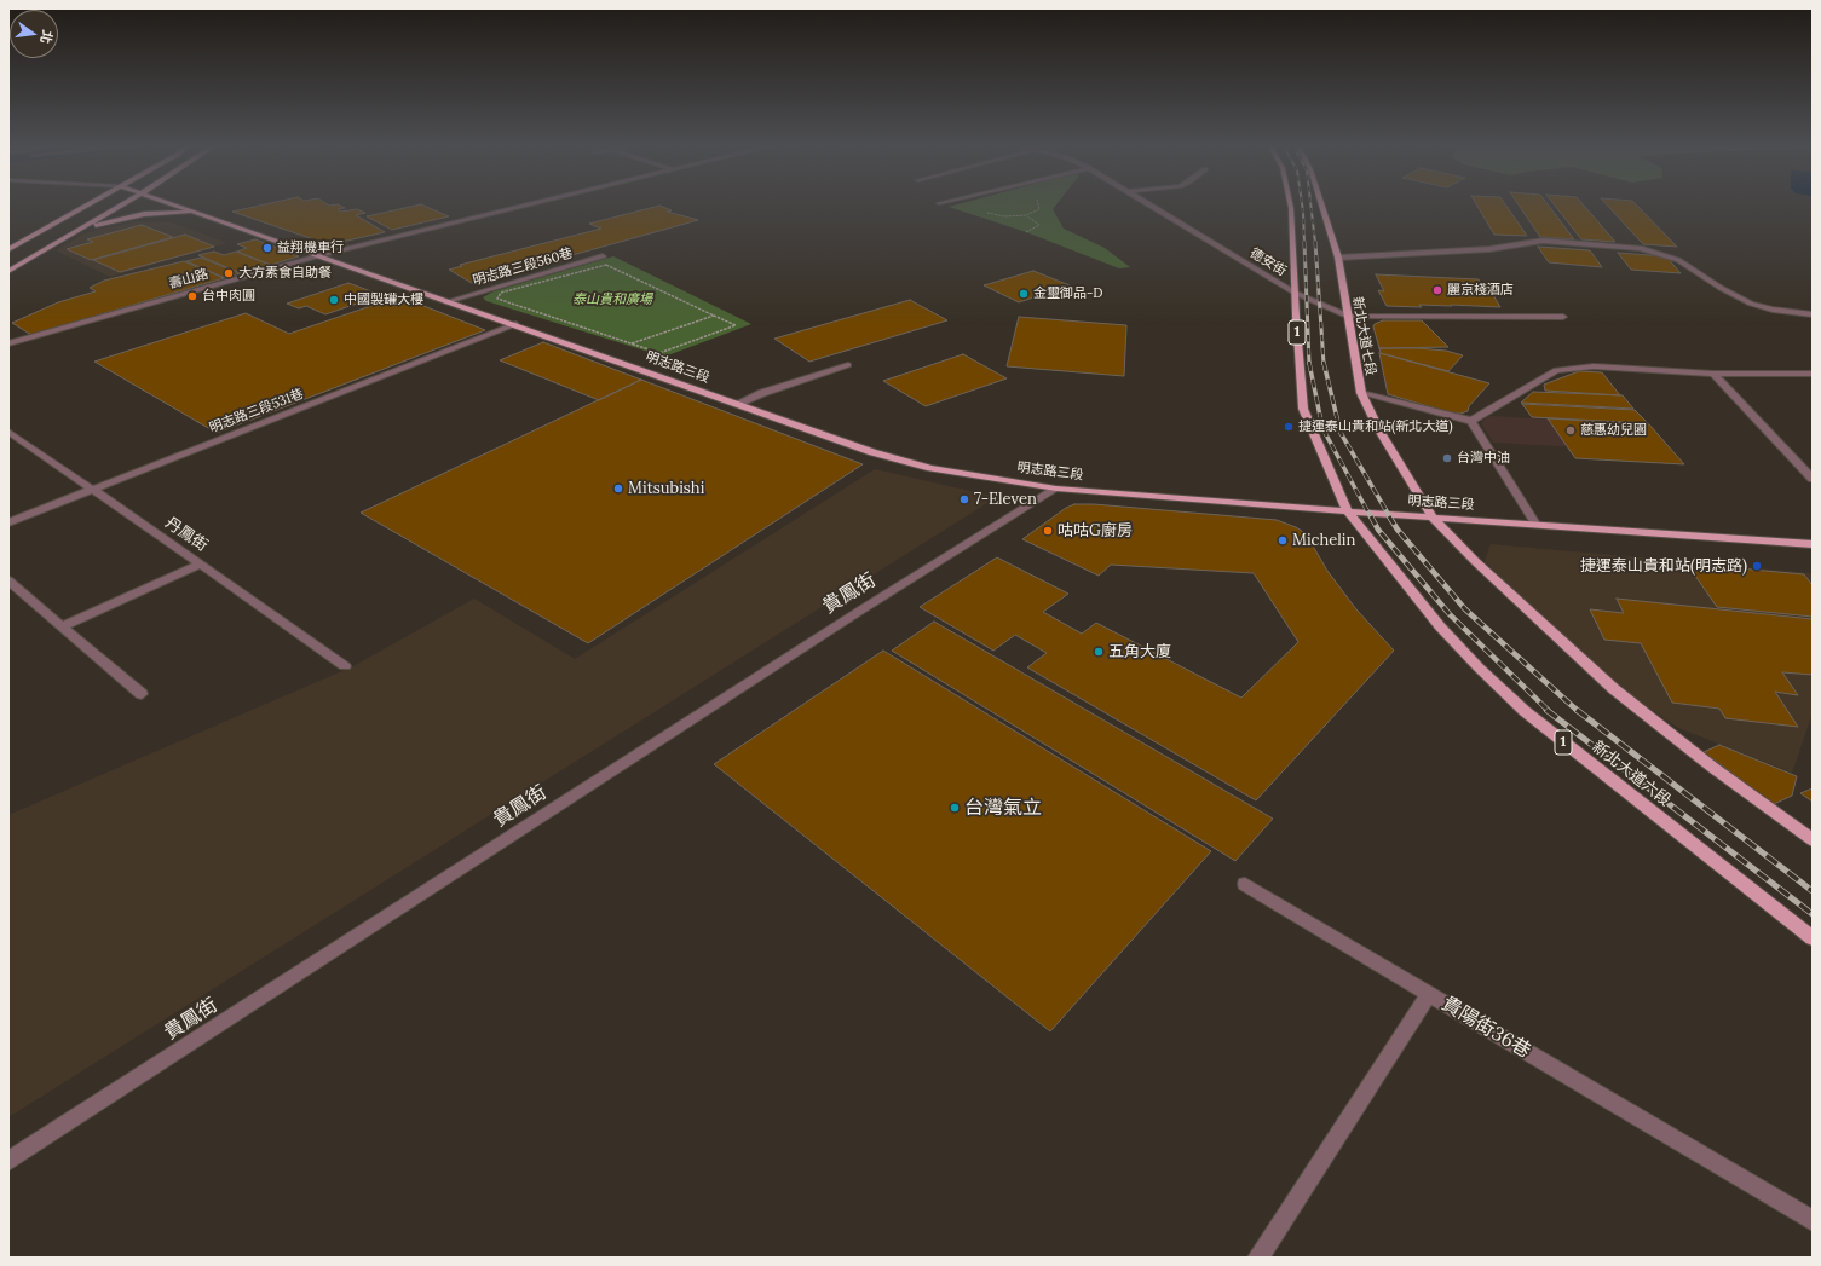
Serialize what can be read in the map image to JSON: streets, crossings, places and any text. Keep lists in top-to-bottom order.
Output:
{
  "streets": {
    "main road": [
      "1",
      "新北大道七段",
      "明志路三段",
      "新北大道六段"
    ],
    "street": [
      "德安街",
      "明志路三段560巷",
      "壽山路",
      "明志路三段531巷",
      "丹鳳街",
      "貴鳳街",
      "貴陽街36巷"
    ]
  },
  "crossings": [
    ["德安街", "1"],
    ["德安街", "新北大道七段"],
    ["明志路三段560巷", "明志路三段"],
    ["壽山路", "明志路三段"],
    ["1", "明志路三段"],
    ["1", "新北大道六段"],
    ["新北大道七段", "明志路三段"],
    ["明志路三段", "明志路三段531巷"],
    ["明志路三段", "貴鳳街"],
    ["明志路三段", "新北大道六段"],
    ["明志路三段531巷", "丹鳳街"]
  ],
  "parks": ["泰山貴和廣場"],
  "places": [
    "益翔機車行",
    "大方素食自助餐",
    "麗京棧酒店",
    "金璽御品-D",
    "台中肉圓",
    "中國製罐大樓",
    "捷運泰山貴和站(新北大道)",
    "慈惠幼兒園",
    "台灣中油",
    "Mitsubishi",
    "7-Eleven",
    "咕咕G廚房",
    "Michelin",
    "捷運泰山貴和站(明志路)",
    "五角大廈",
    "台灣氣立"
  ],
  "north": "right"
}
